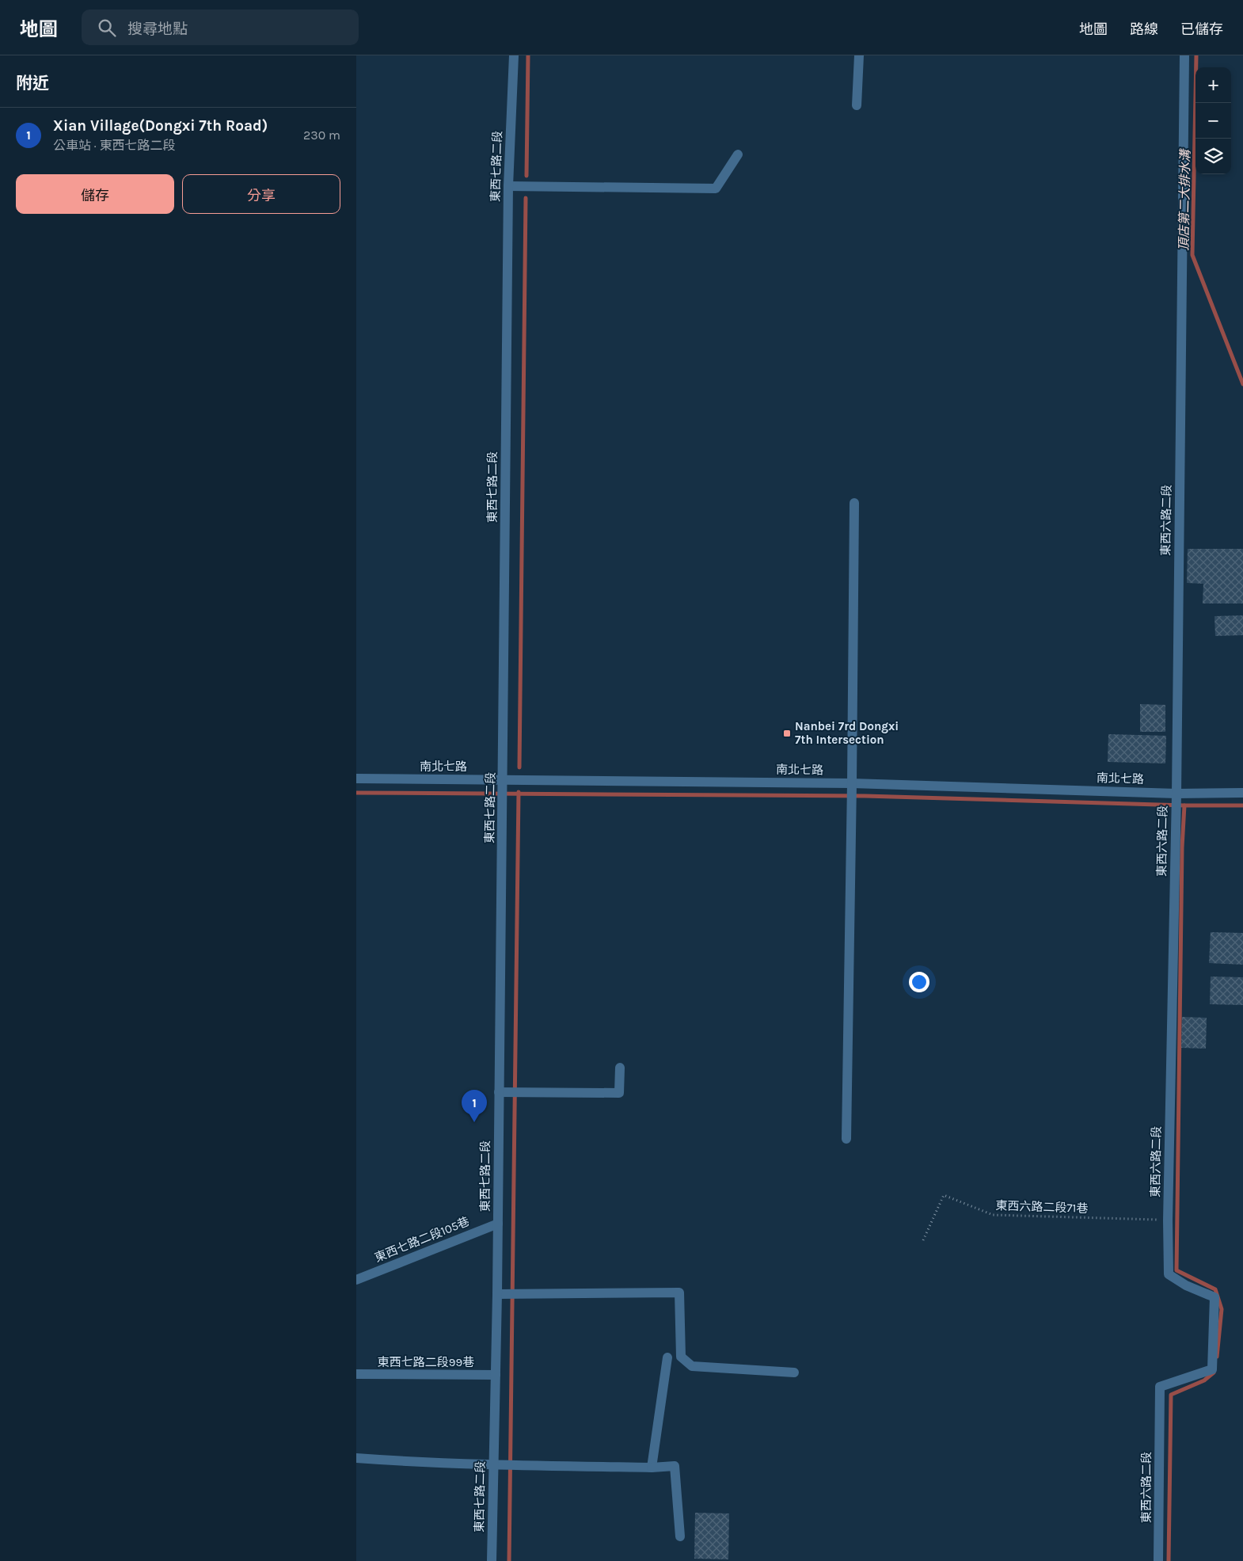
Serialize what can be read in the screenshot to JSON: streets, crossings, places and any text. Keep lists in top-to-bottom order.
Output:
{
  "streets": {
    "street": [
      "東西七路二段",
      "東西六路二段",
      "南北七路",
      "東西七路二段105巷",
      "東西七路二段99巷"
    ],
    "path": ["東西六路二段71巷"]
  },
  "crossings": [
    ["東西七路二段", "南北七路"],
    ["東西七路二段", "東西七路二段105巷"],
    ["東西七路二段", "東西七路二段99巷"],
    ["東西六路二段", "南北七路"],
    ["東西六路二段", "東西六路二段71巷"]
  ],
  "water": ["頂店第二大排水溝"],
  "places": {
    "transit": ["Nanbei 7rd Dongxi 7th Intersection"]
  },
  "page": {
    "header": "地圖",
    "search": "搜尋地點",
    "nav": ["地圖", "路線", "已儲存"],
    "heading": "附近",
    "map_buttons": ["+", "−"],
    "list": [
      {
        "mark": "1",
        "name": "Xian Village(Dongxi 7th Road)",
        "note": "公車站 · 東西七路二段",
        "value": "230 m"
      }
    ],
    "buttons": ["儲存", "分享"],
    "pins": "1"
  }
}
